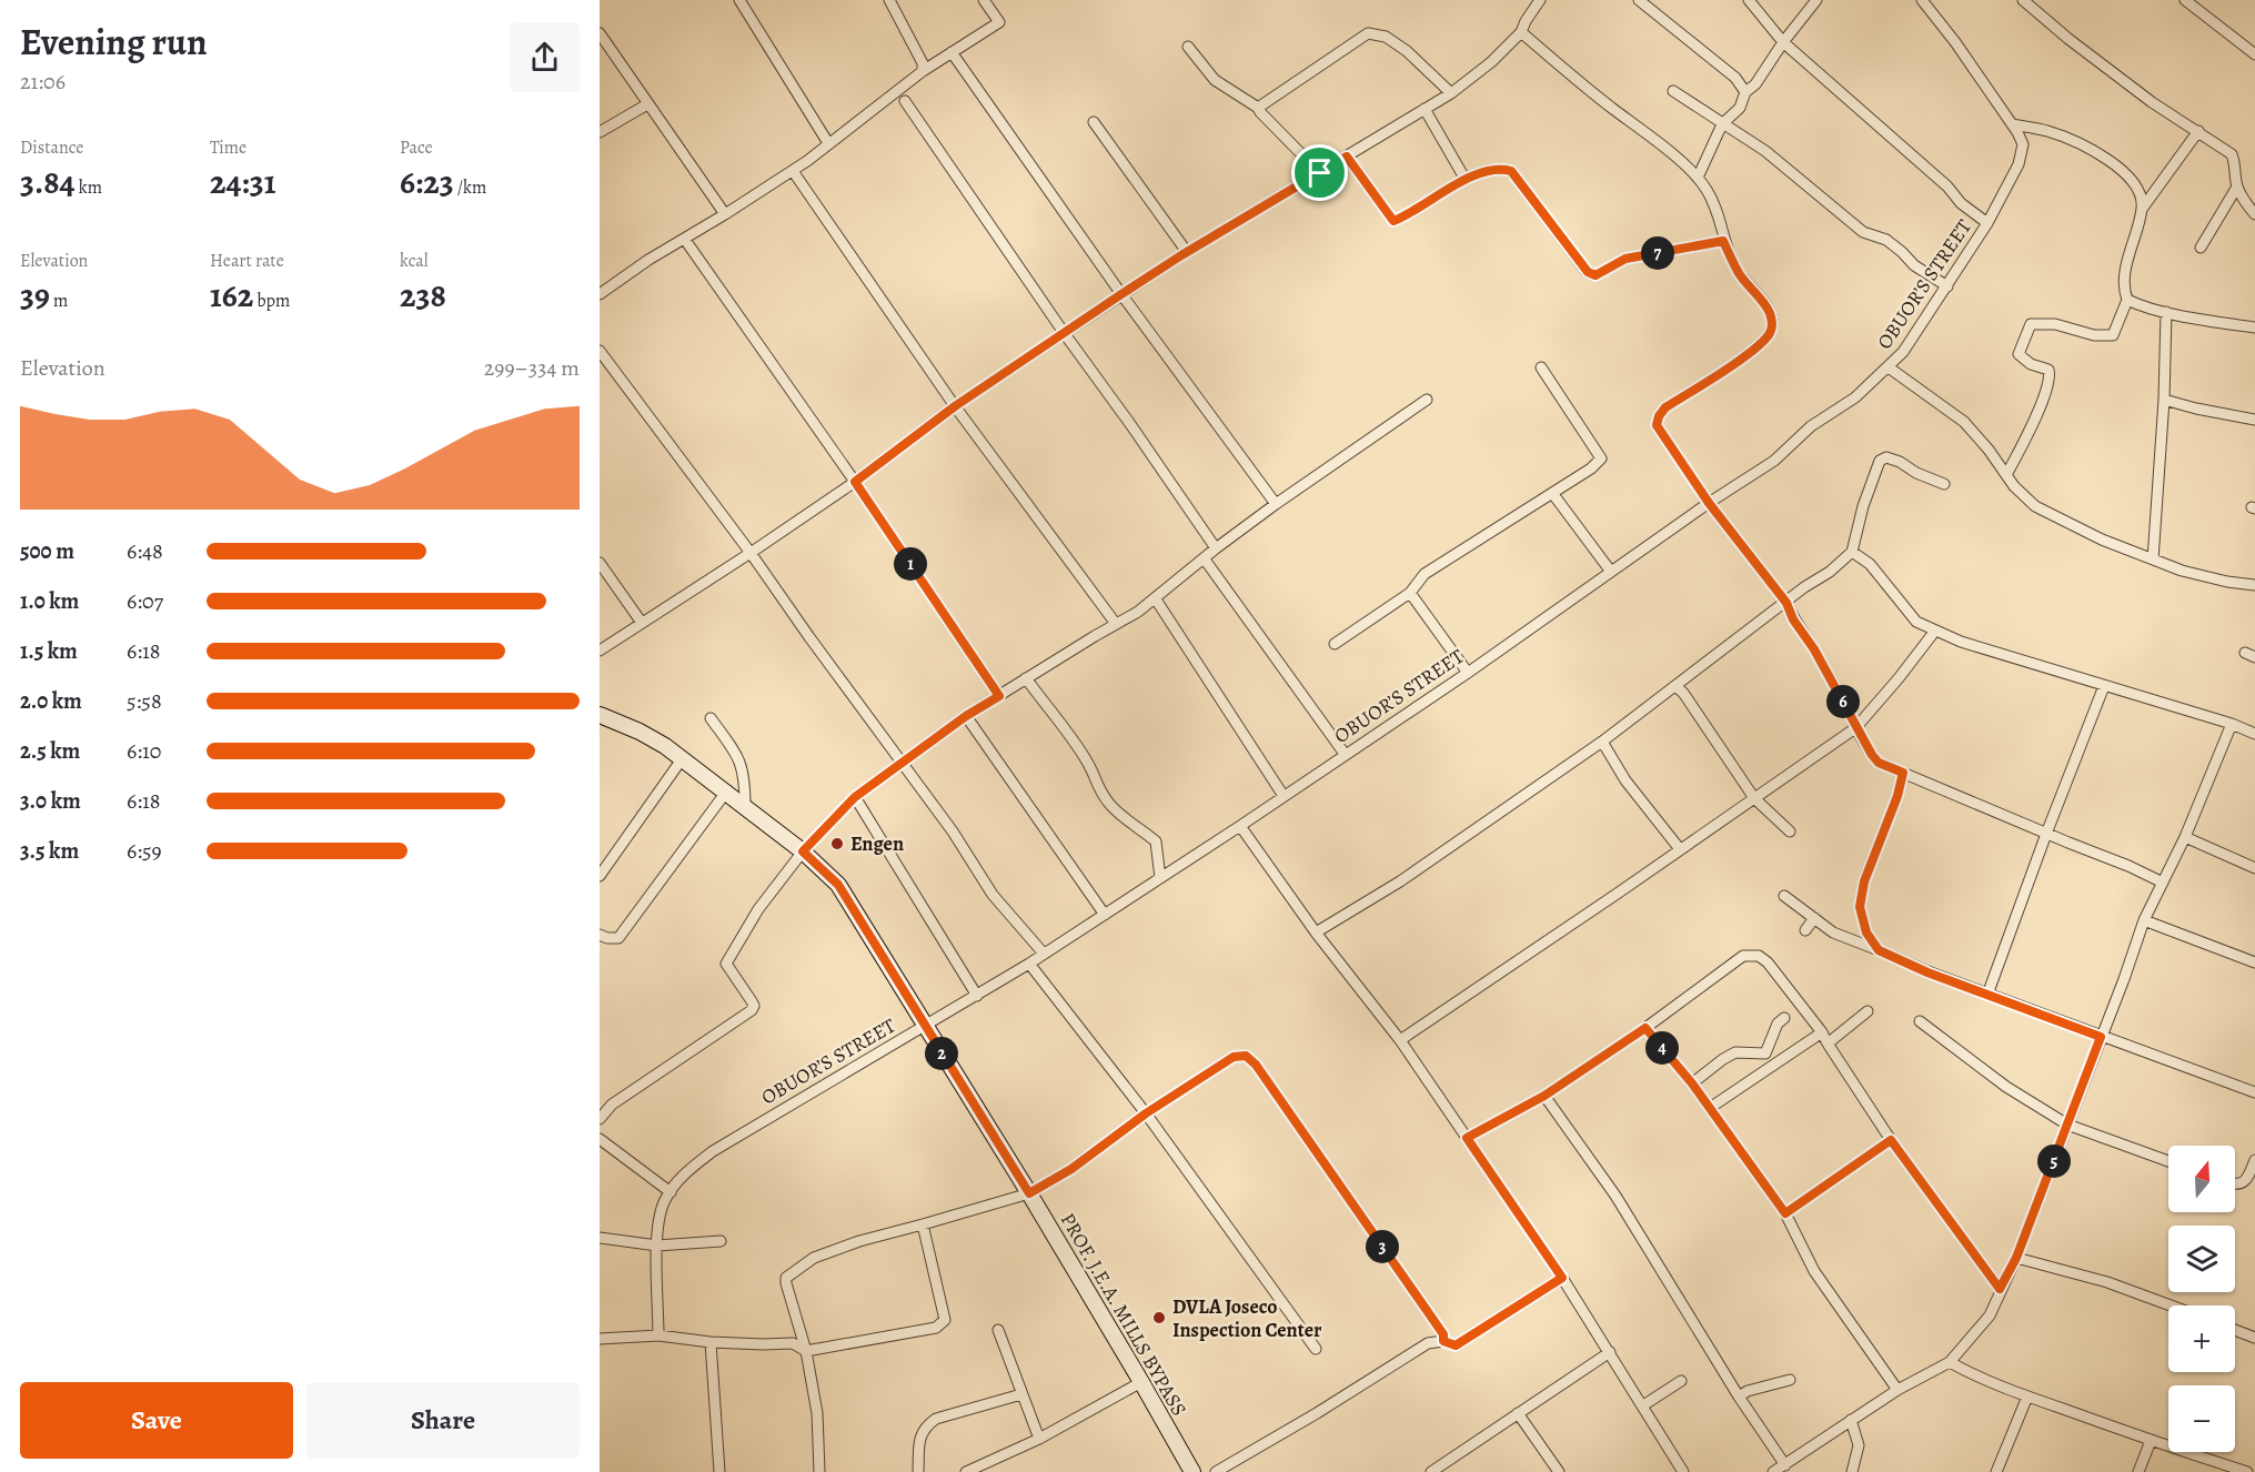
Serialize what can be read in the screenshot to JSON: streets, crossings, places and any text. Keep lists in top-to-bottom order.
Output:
{
  "streets": {
    "street": ["OBUOR’S STREET", "PROF. J.E.A. MILLS BYPASS"]
  },
  "crossings": [
    ["OBUOR’S STREET", "PROF. J.E.A. MILLS BYPASS"]
  ],
  "places": ["Engen", "DVLA Joseco Inspection Center"],
  "north": "top",
  "page": {
    "heading": ["Evening run", "21:06"],
    "stats": [
      ["Distance", "3.84 km"],
      ["Time", "24:31"],
      ["Pace", "6:23 /km"],
      ["Elevation", "39 m"],
      ["Heart rate", "162 bpm"],
      ["kcal", "238"]
    ],
    "pins": [
      "7",
      "1",
      "6",
      "4",
      "2",
      "5",
      "3"
    ],
    "chart": ["Elevation", "299–334 m"],
    "list": [
      {
        "name": "500 m",
        "note": "6:48"
      },
      {
        "name": "1.0 km",
        "note": "6:07"
      },
      {
        "name": "1.5 km",
        "note": "6:18"
      },
      {
        "name": "2.0 km",
        "note": "5:58"
      },
      {
        "name": "2.5 km",
        "note": "6:10"
      },
      {
        "name": "3.0 km",
        "note": "6:18"
      },
      {
        "name": "3.5 km",
        "note": "6:59"
      }
    ],
    "map_buttons": ["+", "−"],
    "buttons": ["Save", "Share"]
  }
}
